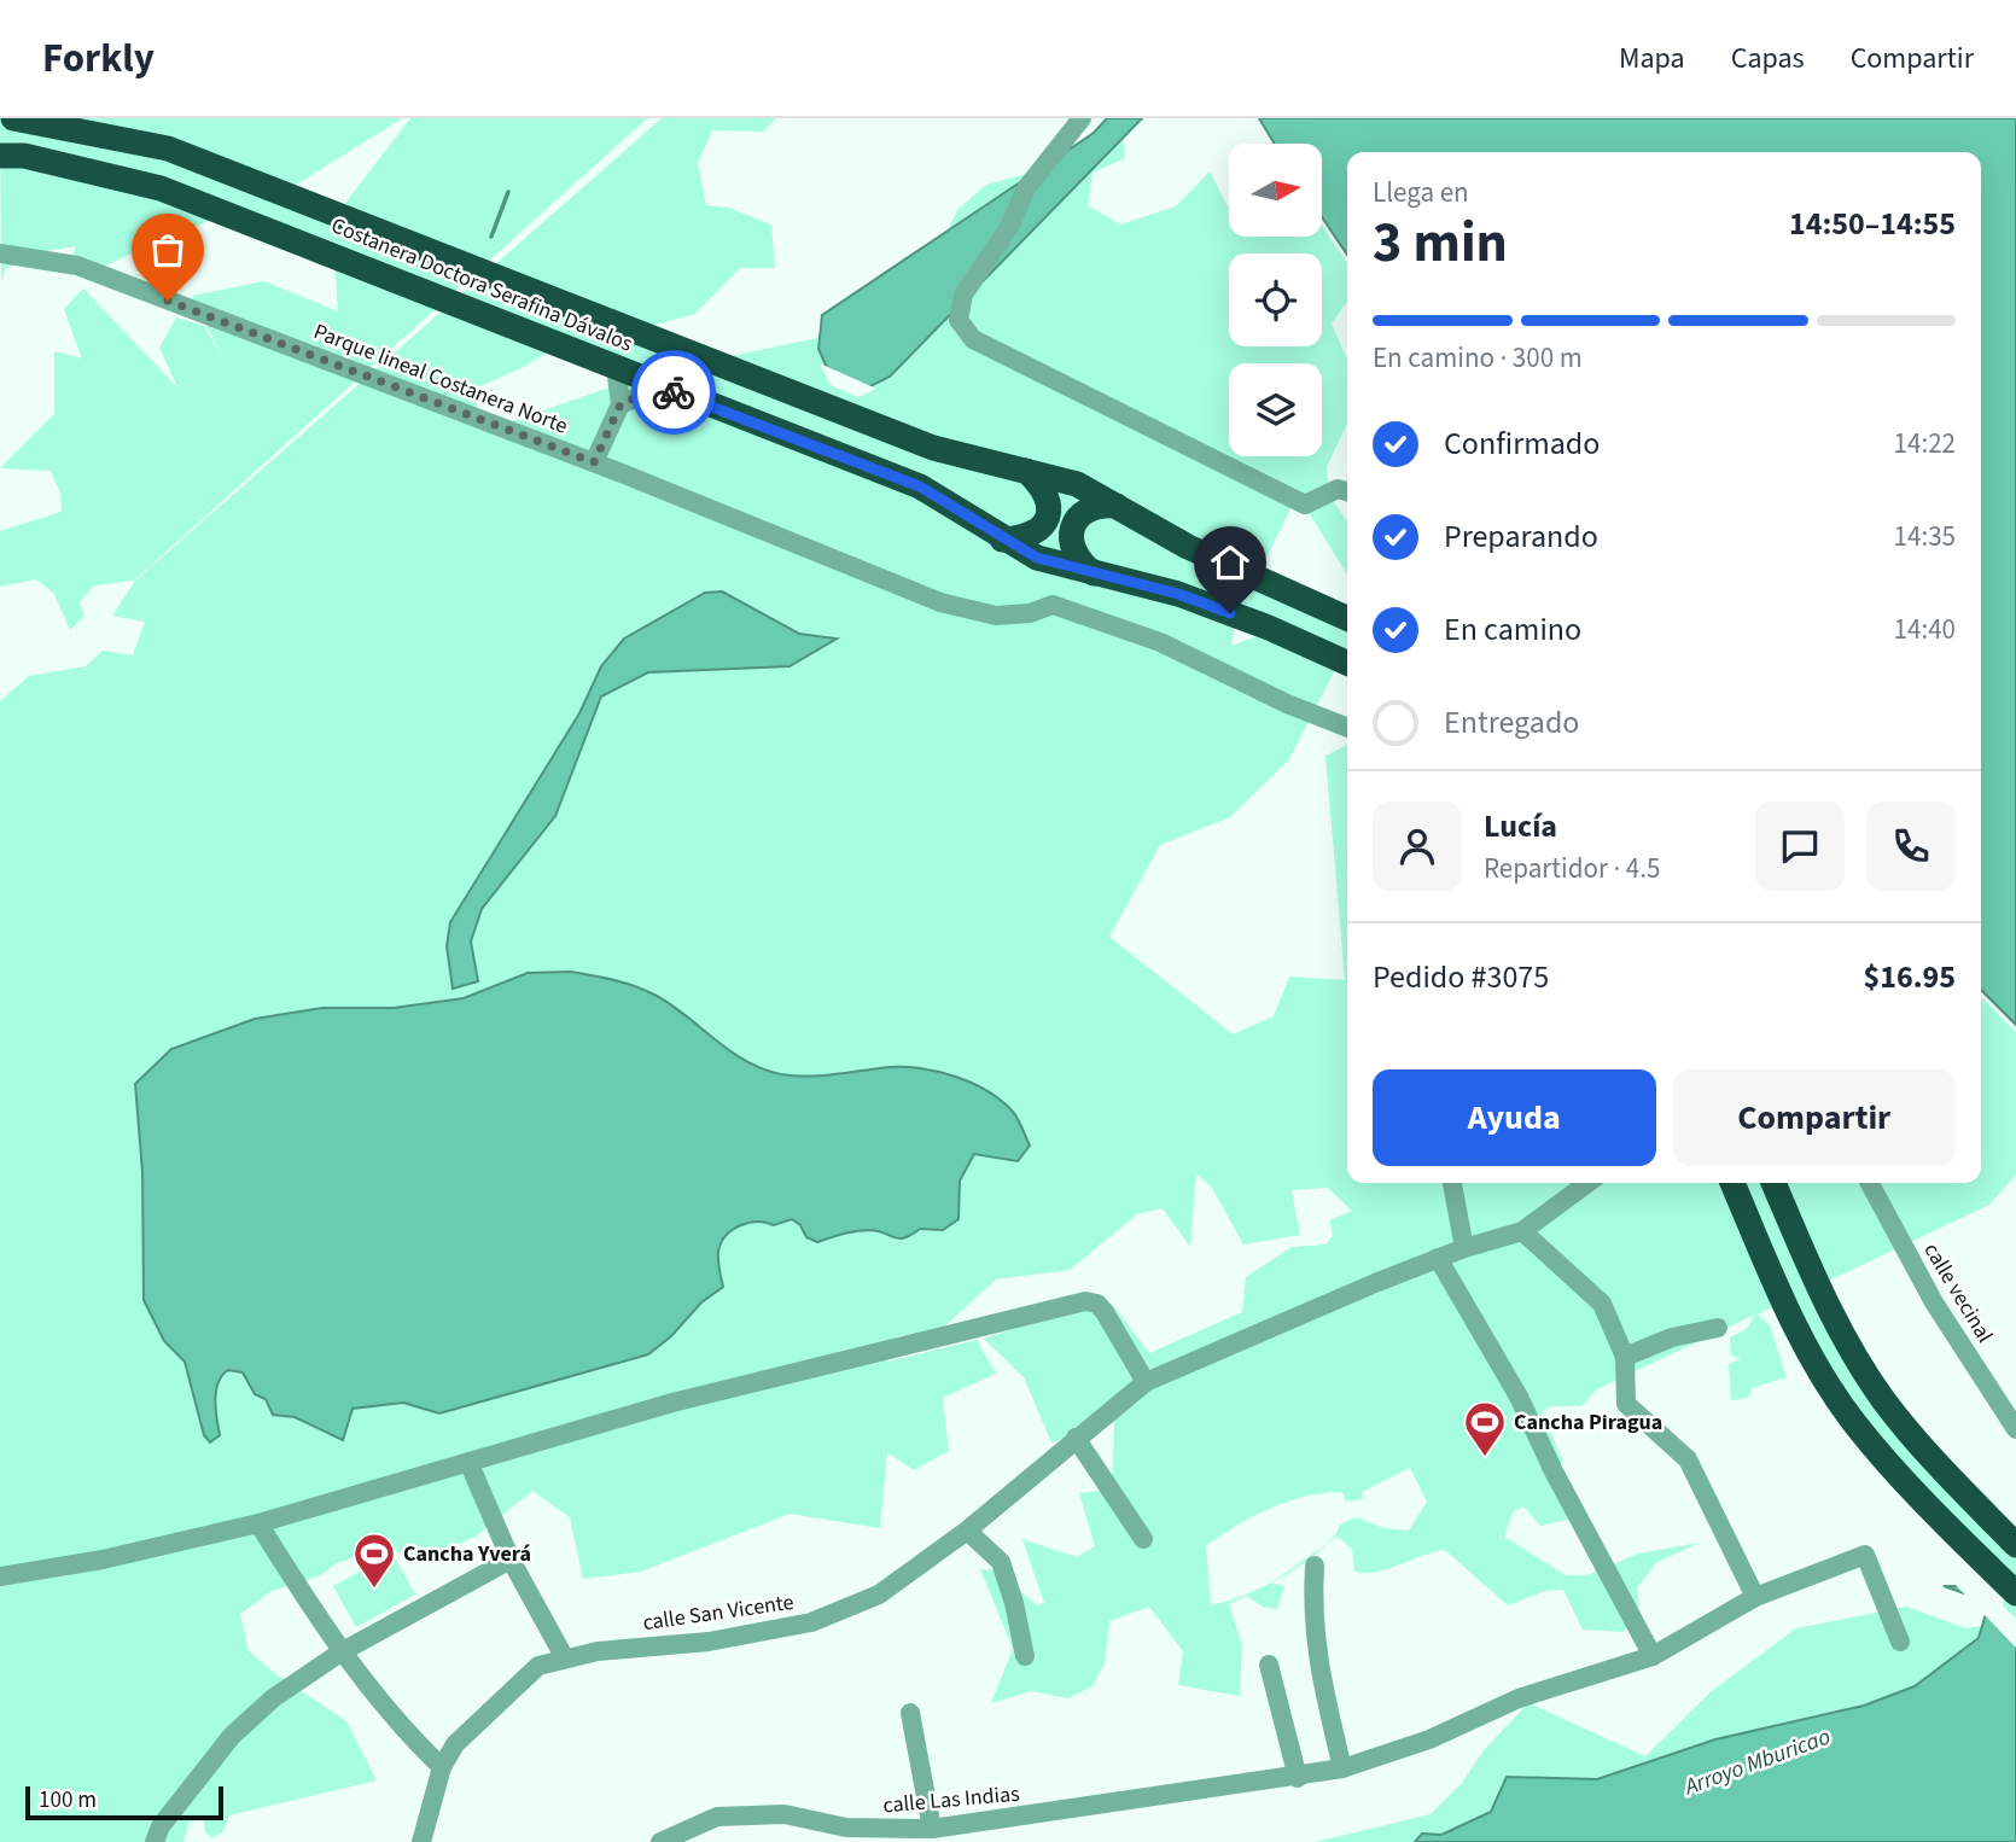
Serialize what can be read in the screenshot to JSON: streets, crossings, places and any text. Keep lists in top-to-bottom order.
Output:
{
  "streets": {
    "highway": ["Costanera Doctora Serafina Dávalos"],
    "street": [
      "Parque lineal Costanera Norte",
      "calle vecinal",
      "calle San Vicente",
      "calle Las Indias"
    ]
  },
  "water": ["Arroyo Mburicao"],
  "places": {
    "sports": ["Cancha Piragua", "Cancha Yverá"]
  },
  "scale_bar": "100 m",
  "north": "right",
  "page": {
    "header": "Forkly",
    "nav": ["Mapa", "Capas", "Compartir"],
    "heading": ["3 min", "Llega en", "14:50–14:55"],
    "panel": [
      "Lucía",
      "Repartidor · 4.5",
      "Pedido #3075",
      "$16.95"
    ],
    "bar": "En camino · 300 m",
    "list": [
      ["Confirmado", "14:22"],
      ["Preparando", "14:35"],
      ["En camino", "14:40"],
      "Entregado"
    ],
    "buttons": ["Ayuda", "Compartir"],
    "scale": "100 m"
  }
}
